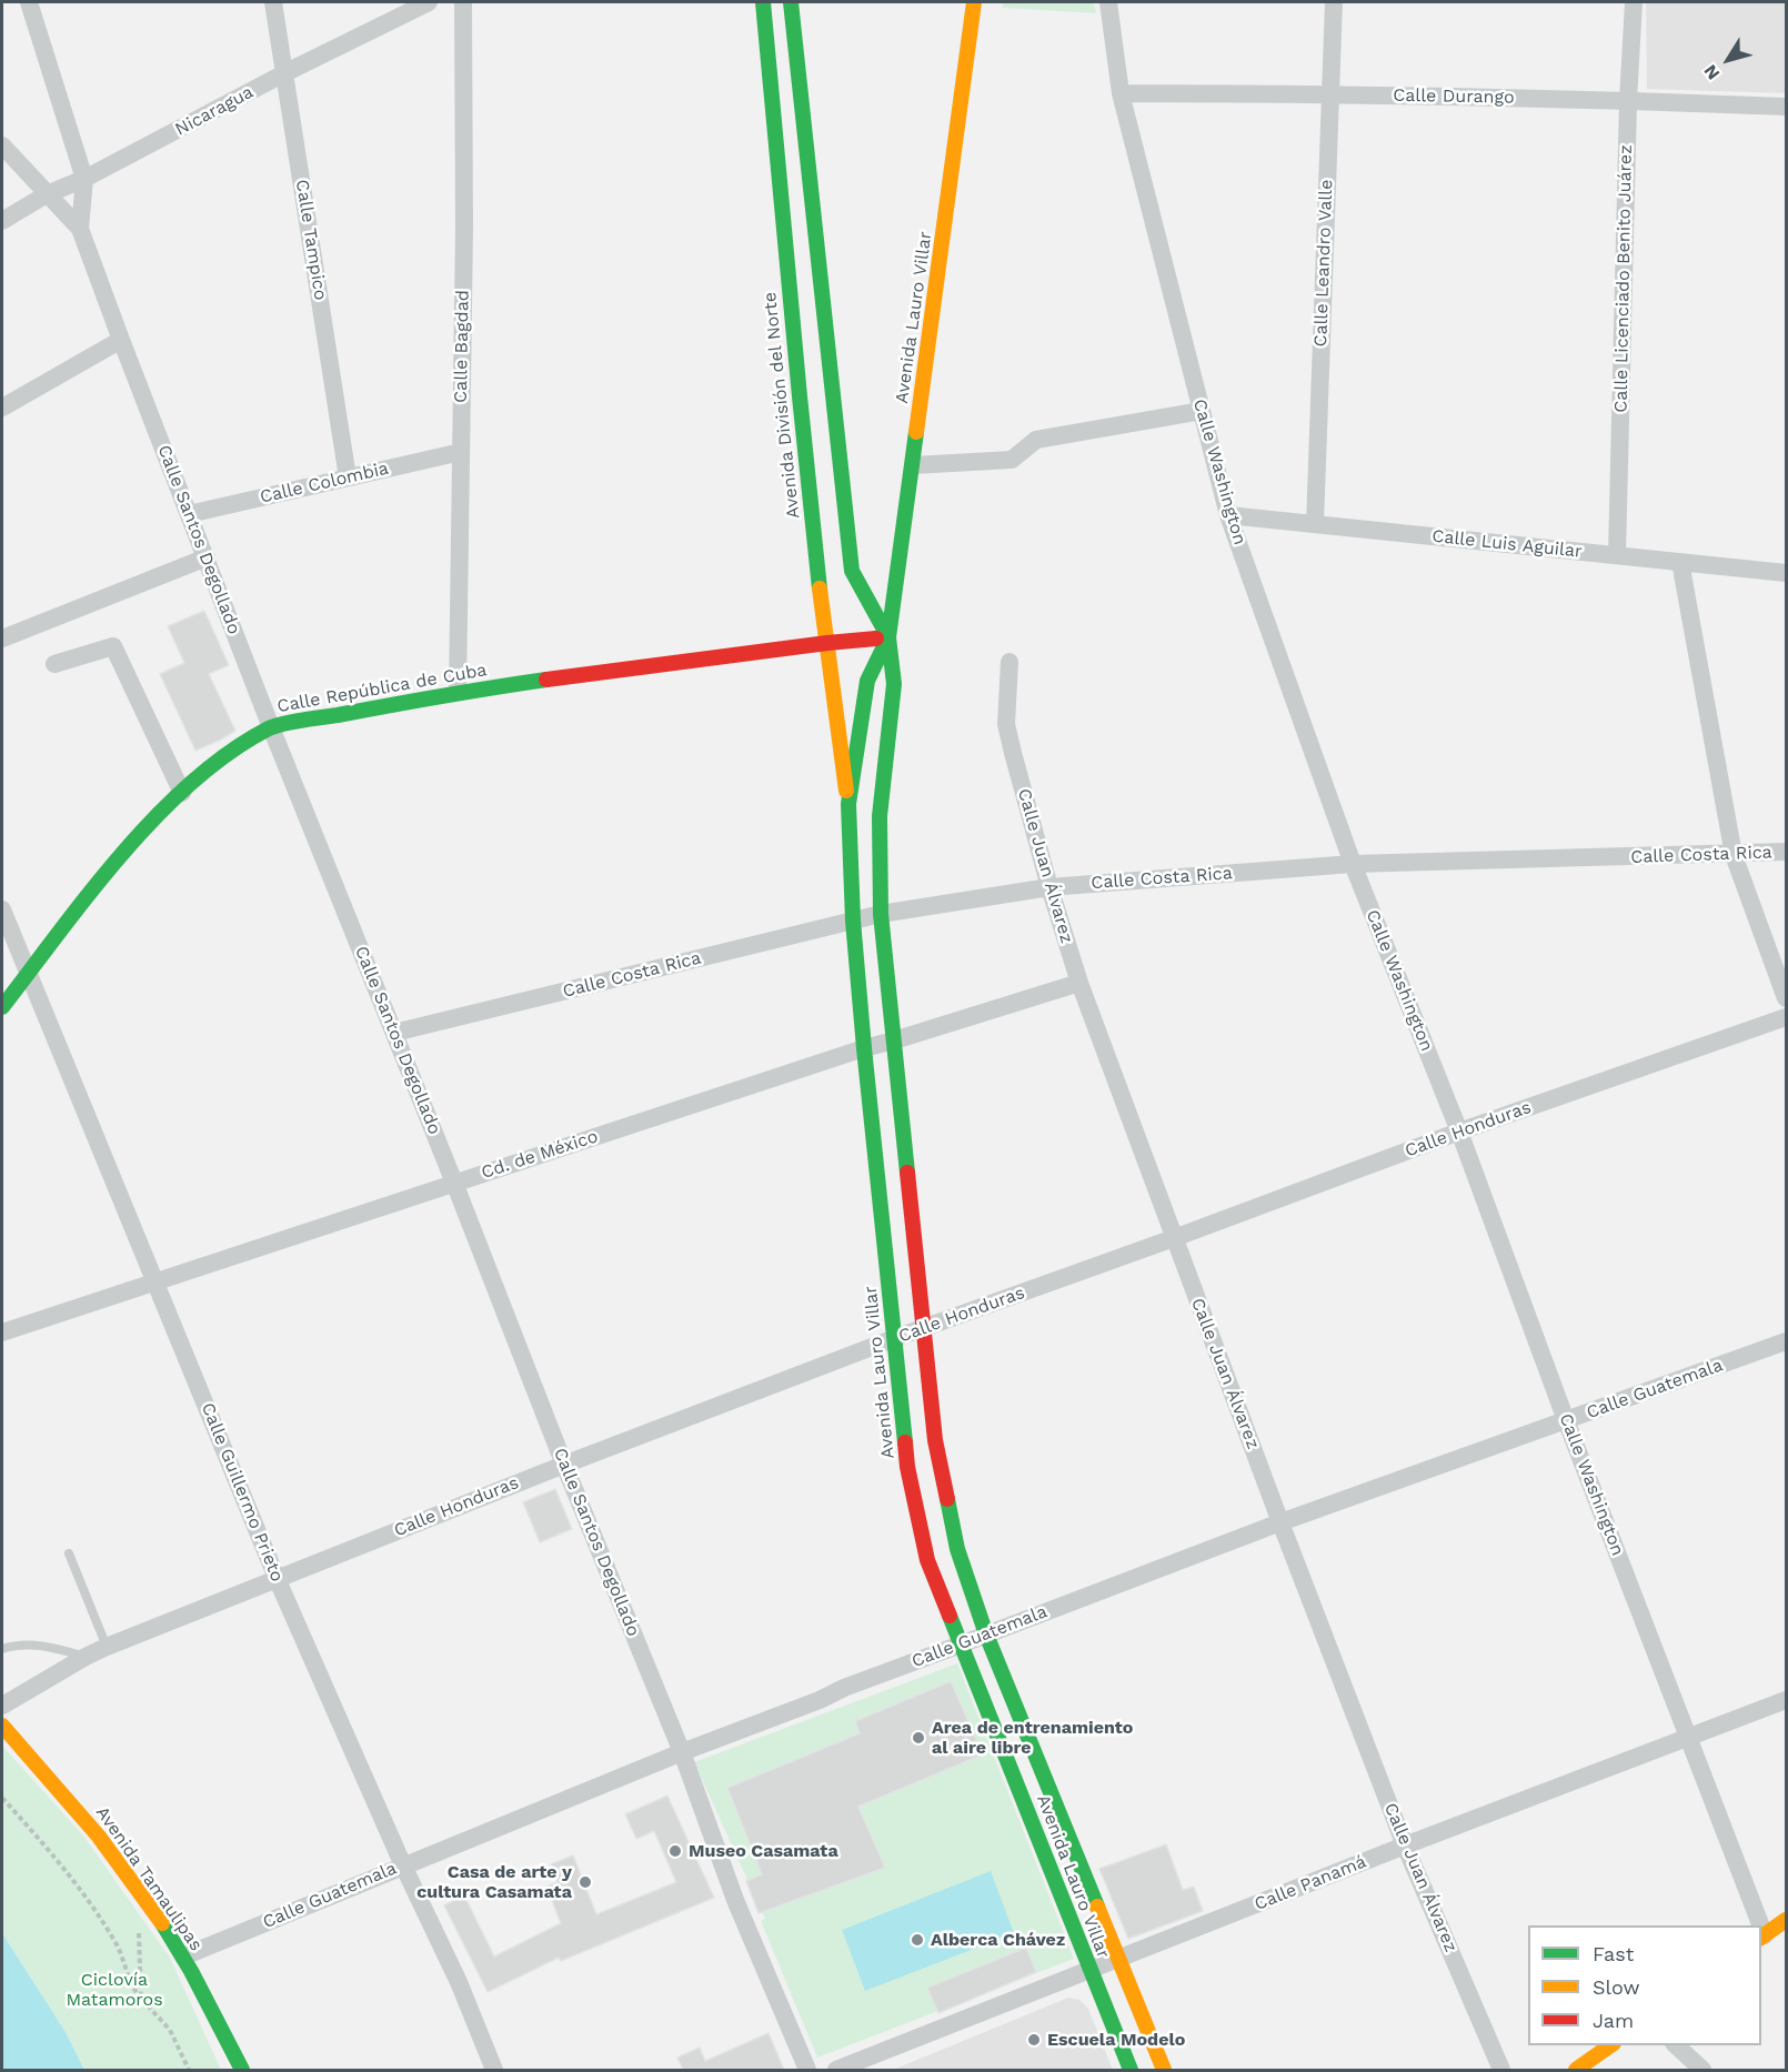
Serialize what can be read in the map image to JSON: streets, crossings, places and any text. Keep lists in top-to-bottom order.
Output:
{
  "streets": {
    "main road": [
      "Avenida Lauro Villar",
      "Avenida División del Norte",
      "Calle República de Cuba",
      "Avenida Tamaulipas"
    ],
    "street": [
      "Calle Durango",
      "Nicaragua",
      "Calle Tampico",
      "Calle Leandro Valle",
      "Calle Licenciado Benito Juárez",
      "Calle Bagdad",
      "Calle Washington",
      "Calle Colombia",
      "Calle Santos Degollado",
      "Calle Luis Aguilar",
      "Calle Costa Rica",
      "Calle Juan Álvarez",
      "Calle Honduras",
      "Cd. de México",
      "Calle Guatemala",
      "Calle Guillermo Prieto",
      "Calle Panamá"
    ]
  },
  "crossings": [
    ["Calle Durango", "Calle Leandro Valle"],
    ["Calle Durango", "Calle Licenciado Benito Juárez"],
    ["Calle Durango", "Calle Washington"],
    ["Nicaragua", "Calle Tampico"],
    ["Nicaragua", "Calle Santos Degollado"],
    ["Calle Tampico", "Calle Colombia"],
    ["Calle Leandro Valle", "Calle Luis Aguilar"],
    ["Calle Licenciado Benito Juárez", "Calle Luis Aguilar"],
    ["Avenida Lauro Villar", "Avenida División del Norte"],
    ["Avenida Lauro Villar", "Calle República de Cuba"],
    ["Avenida Lauro Villar", "Calle Costa Rica"],
    ["Avenida Lauro Villar", "Calle Honduras"],
    ["Avenida Lauro Villar", "Cd. de México"],
    ["Avenida Lauro Villar", "Calle Guatemala"],
    ["Avenida Lauro Villar", "Calle Panamá"],
    ["Calle Bagdad", "Calle Colombia"],
    ["Calle Bagdad", "Calle República de Cuba"],
    ["Avenida División del Norte", "Calle República de Cuba"],
    ["Calle Washington", "Calle Luis Aguilar"],
    ["Calle Washington", "Calle Costa Rica"],
    ["Calle Washington", "Calle Honduras"],
    ["Calle Washington", "Calle Guatemala"],
    ["Calle Washington", "Calle Panamá"],
    ["Calle Colombia", "Calle Santos Degollado"],
    ["Calle Santos Degollado", "Calle República de Cuba"],
    ["Calle Santos Degollado", "Calle Costa Rica"],
    ["Calle Santos Degollado", "Calle Honduras"],
    ["Calle Santos Degollado", "Cd. de México"],
    ["Calle Santos Degollado", "Calle Guatemala"],
    ["Calle República de Cuba", "Calle Guillermo Prieto"],
    ["Calle Costa Rica", "Calle Juan Álvarez"],
    ["Calle Juan Álvarez", "Calle Honduras"],
    ["Calle Juan Álvarez", "Cd. de México"],
    ["Calle Juan Álvarez", "Calle Guatemala"],
    ["Calle Juan Álvarez", "Calle Panamá"],
    ["Calle Honduras", "Calle Guillermo Prieto"],
    ["Cd. de México", "Calle Guillermo Prieto"],
    ["Calle Guatemala", "Calle Guillermo Prieto"],
    ["Calle Guatemala", "Avenida Tamaulipas"]
  ],
  "parks": ["Ciclovía Matamoros"],
  "places": [
    "Area de entrenamiento al aire libre",
    "Museo Casamata",
    "Casa de arte y cultura Casamata",
    "Alberca Chávez",
    "Escuela Modelo"
  ],
  "legend": ["Fast", "Slow", "Jam"],
  "north": "bottom left"
}
